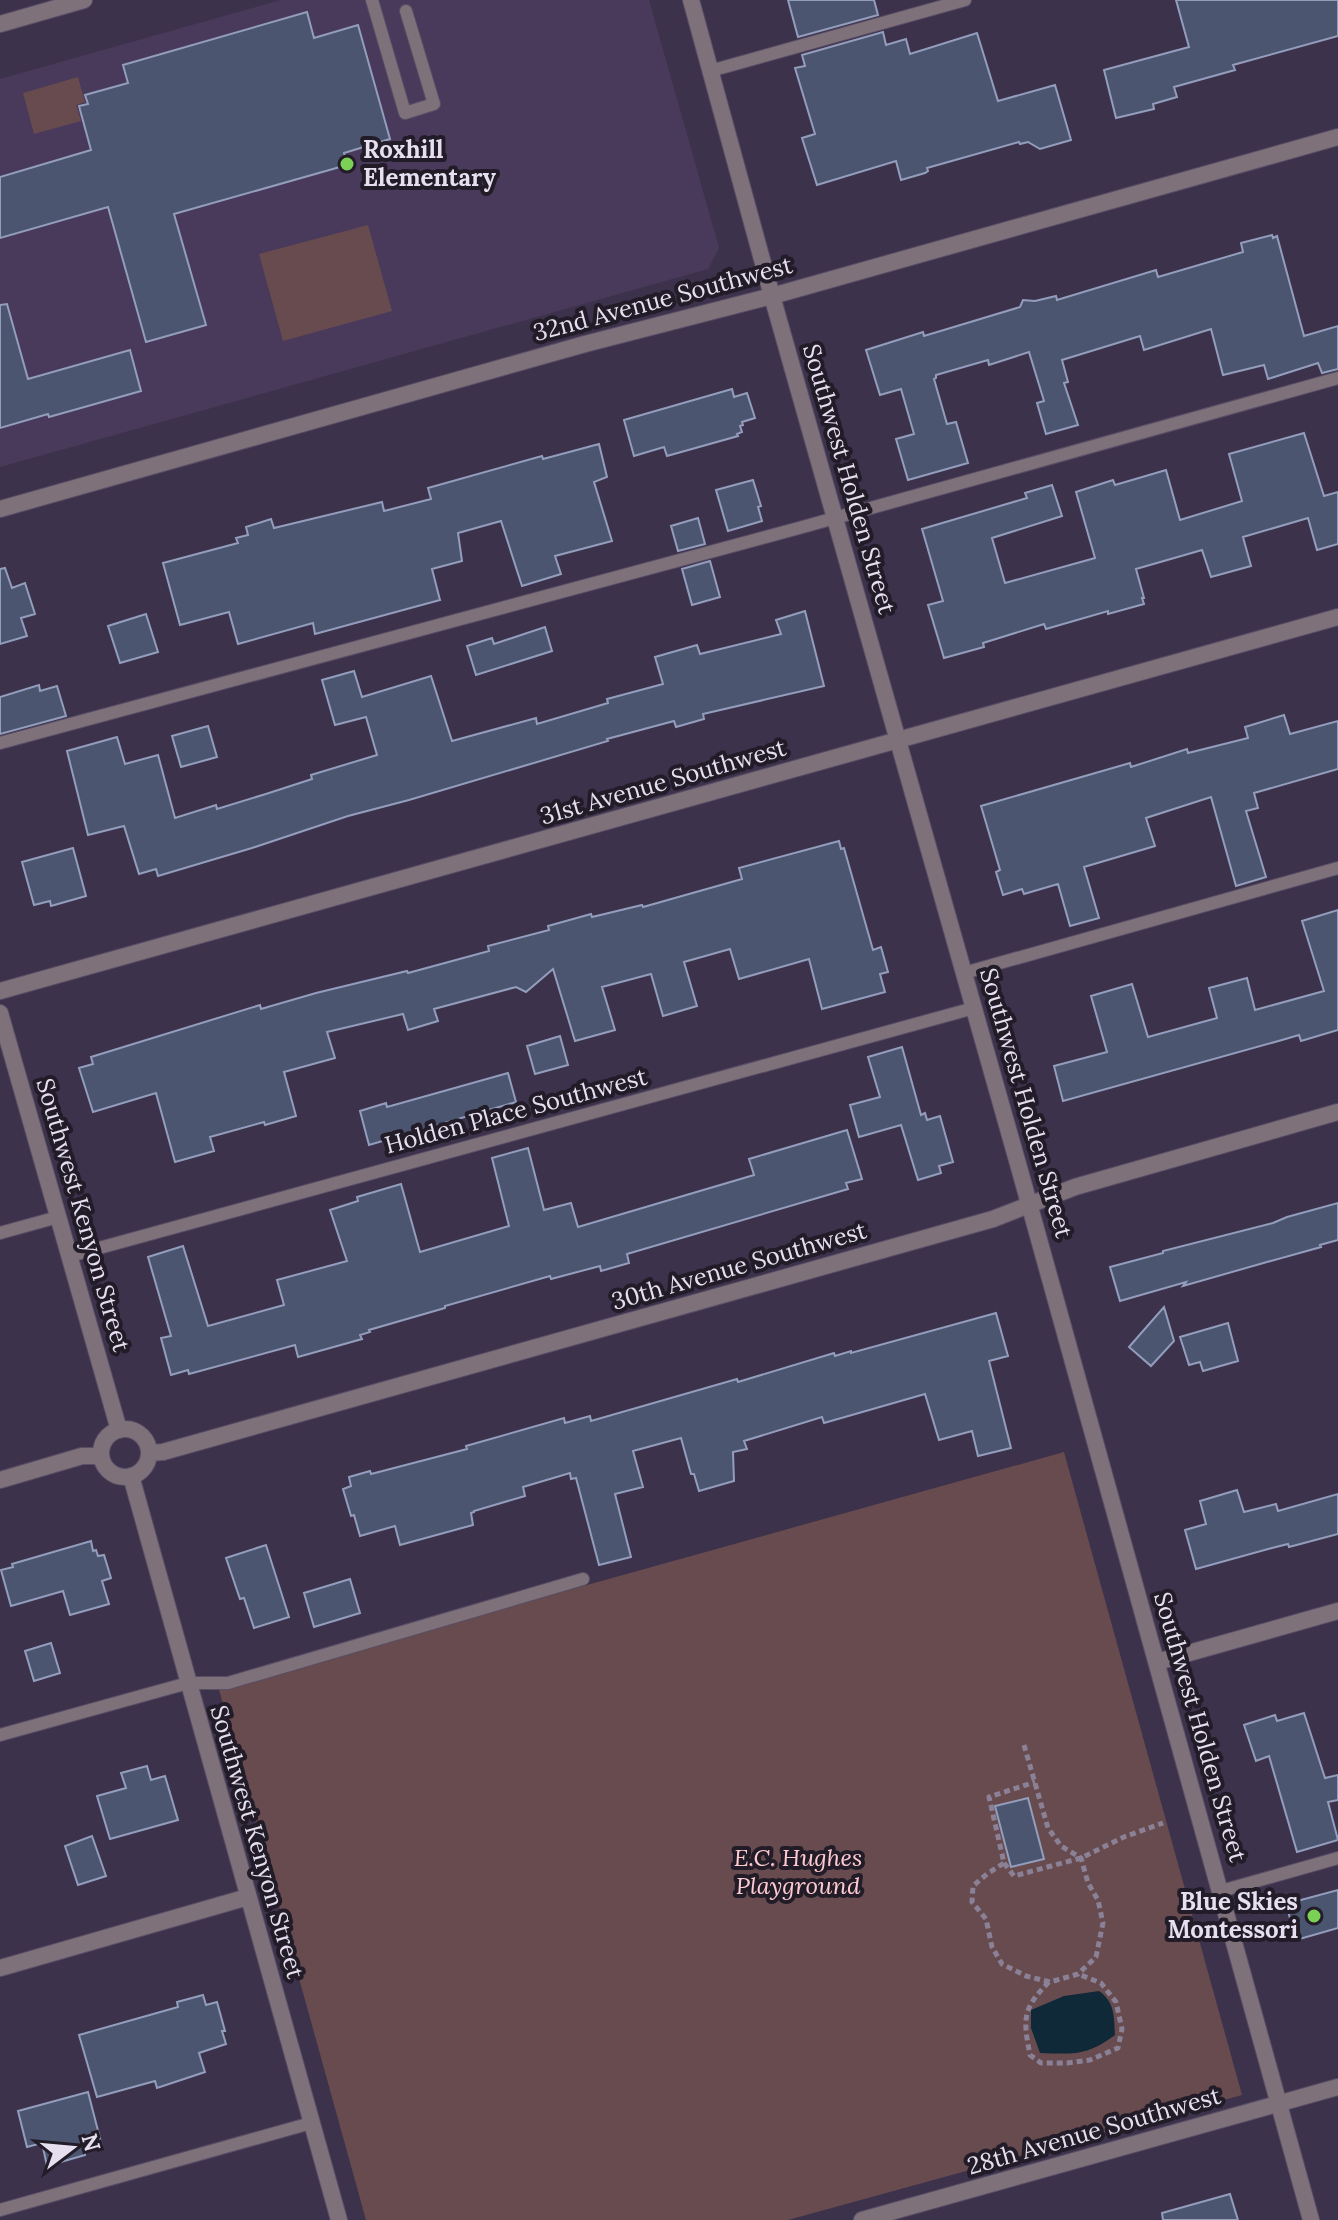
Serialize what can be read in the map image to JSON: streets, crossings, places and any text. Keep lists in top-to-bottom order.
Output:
{
  "streets": {
    "street": [
      "32nd Avenue Southwest",
      "Southwest Holden Street",
      "31st Avenue Southwest",
      "Southwest Kenyon Street",
      "30th Avenue Southwest",
      "28th Avenue Southwest"
    ],
    "lane": ["Holden Place Southwest"]
  },
  "crossings": [
    ["32nd Avenue Southwest", "Southwest Holden Street"],
    ["Southwest Holden Street", "31st Avenue Southwest"],
    ["Southwest Holden Street", "Holden Place Southwest"],
    ["Southwest Holden Street", "30th Avenue Southwest"],
    ["Southwest Holden Street", "28th Avenue Southwest"],
    ["Holden Place Southwest", "Southwest Kenyon Street"],
    ["Southwest Kenyon Street", "30th Avenue Southwest"]
  ],
  "parks": ["E.C. Hughes Playground"],
  "places": ["Roxhill Elementary", "Blue Skies Montessori"],
  "north": "right"
}
